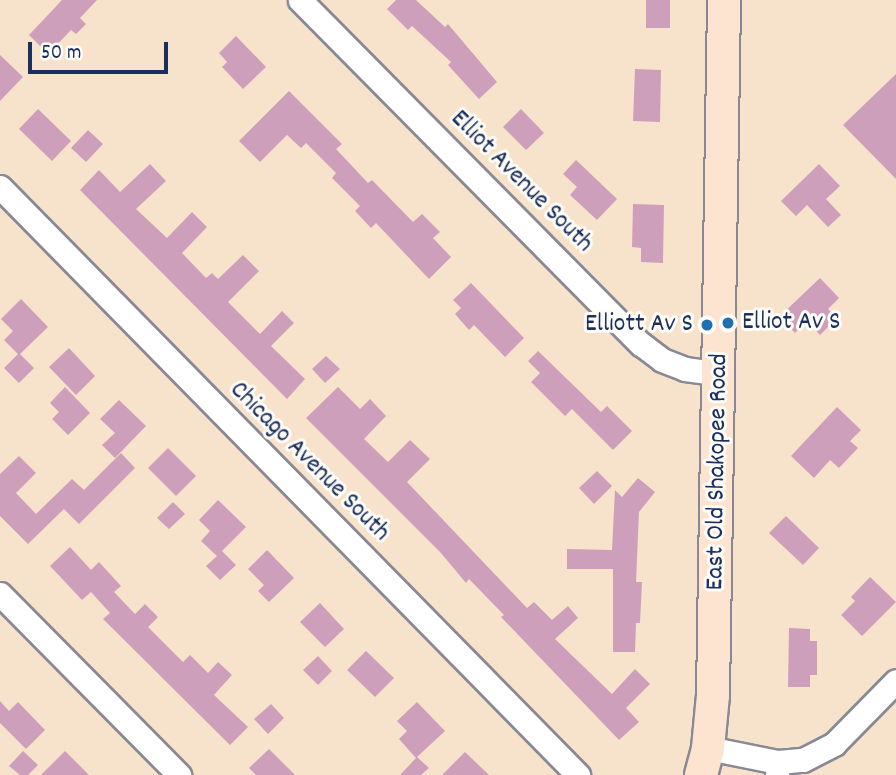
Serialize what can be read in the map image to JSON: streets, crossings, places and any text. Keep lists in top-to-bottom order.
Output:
{
  "streets": {
    "main road": ["East Old Shakopee Road"],
    "street": ["Elliot Avenue South", "Chicago Avenue South"]
  },
  "crossings": [
    ["Elliot Avenue South", "East Old Shakopee Road"]
  ],
  "places": ["Elliot Av S", "Elliott Av S"],
  "scale_bar": "50 m"
}
